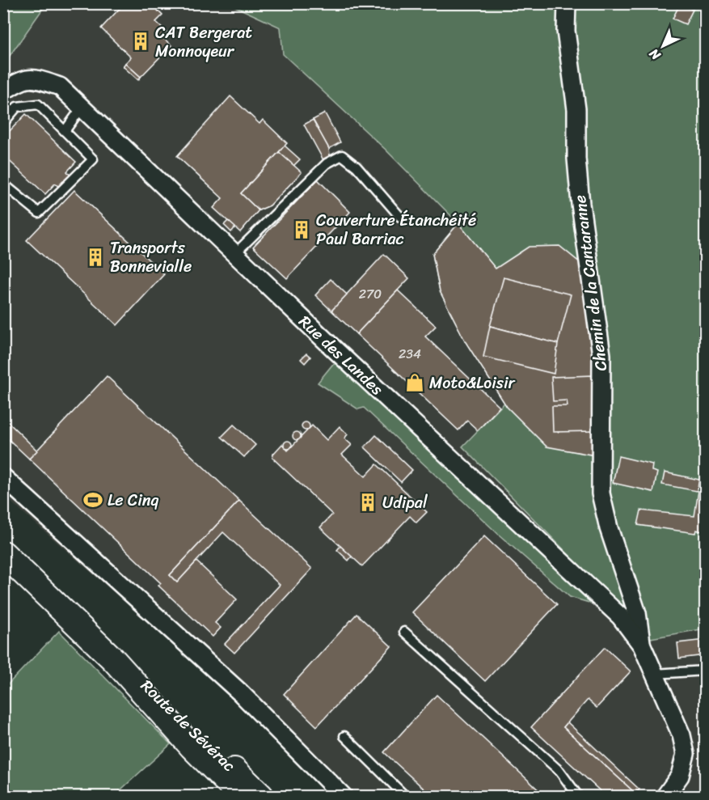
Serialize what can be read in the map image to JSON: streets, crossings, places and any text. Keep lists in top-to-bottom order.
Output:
{
  "streets": {
    "main road": ["Route de Sévérac"],
    "street": ["Chemin de la Cantaranne", "Rue des Landes"]
  },
  "crossings": [
    ["Chemin de la Cantaranne", "Rue des Landes"]
  ],
  "places": {
    "building": [
      "CAT Bergerat Monnoyeur",
      "Couverture Étanchéité Paul Barriac",
      "Transports Bonnevialle",
      "Udipal"
    ],
    "shop": ["Moto&Loisir"],
    "sports": ["Le Cinq"]
  },
  "house_numbers": ["270", "234"],
  "north": "bottom left"
}
